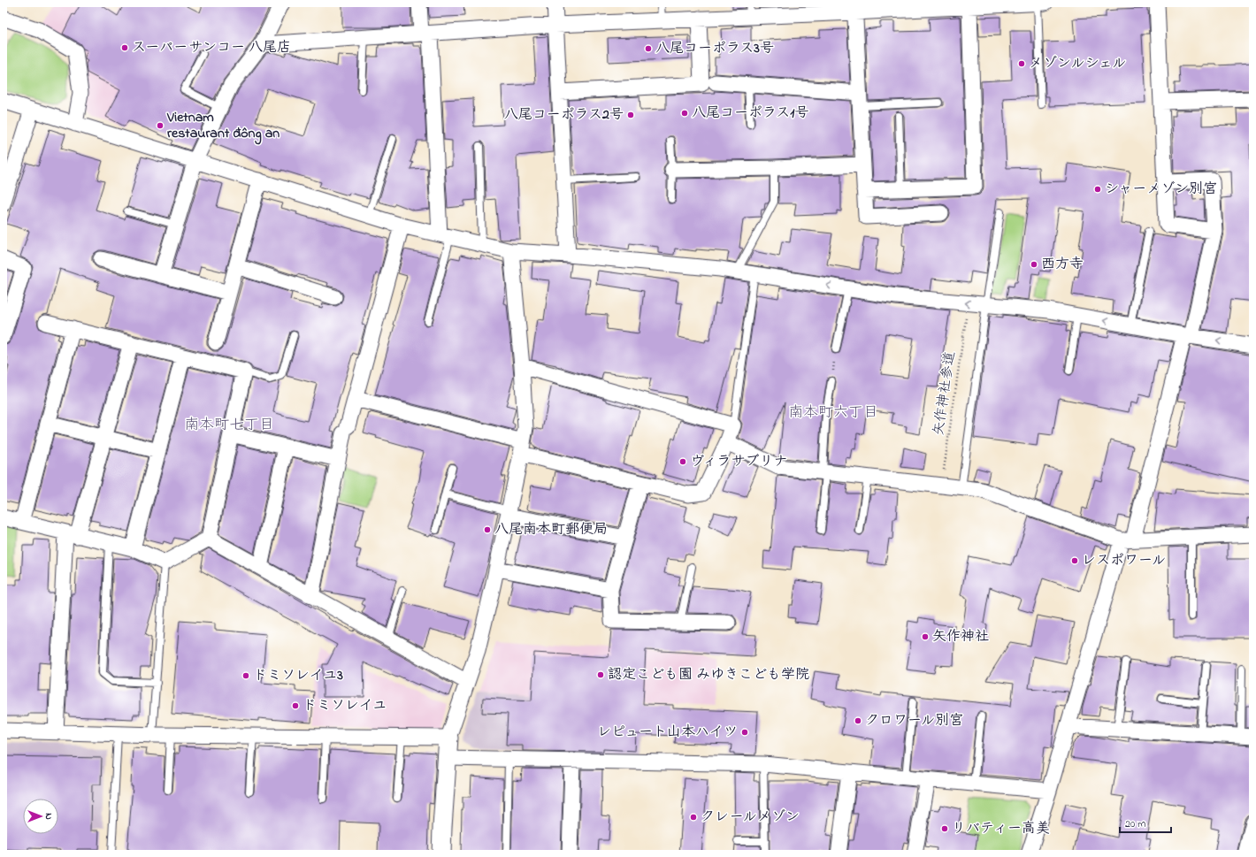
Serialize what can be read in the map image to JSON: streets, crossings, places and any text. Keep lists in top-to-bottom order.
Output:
{
  "streets": {
    "path": ["矢作神社参道"]
  },
  "districts": ["南本町六丁目", "南本町七丁目"],
  "places": [
    "スーパーサンコー 八尾店",
    "八尾コーポラス3号",
    "メゾンルシェル",
    "八尾コーポラス1号",
    "八尾コーポラス2号",
    "Vietnam restaurant đông an",
    "シャーメゾン別宮",
    "西方寺",
    "ヴィラサブリナ",
    "八尾南本町郵便局",
    "レスポワール",
    "矢作神社",
    "認定こども園 みゆきこども学院",
    "ドミソレイユ3",
    "ドミソレイユ",
    "クロワール別宮",
    "レピュート山本ハイツ",
    "クレールメゾン",
    "リバティー高美"
  ],
  "scale_bar": "20 m",
  "north": "right"
}
